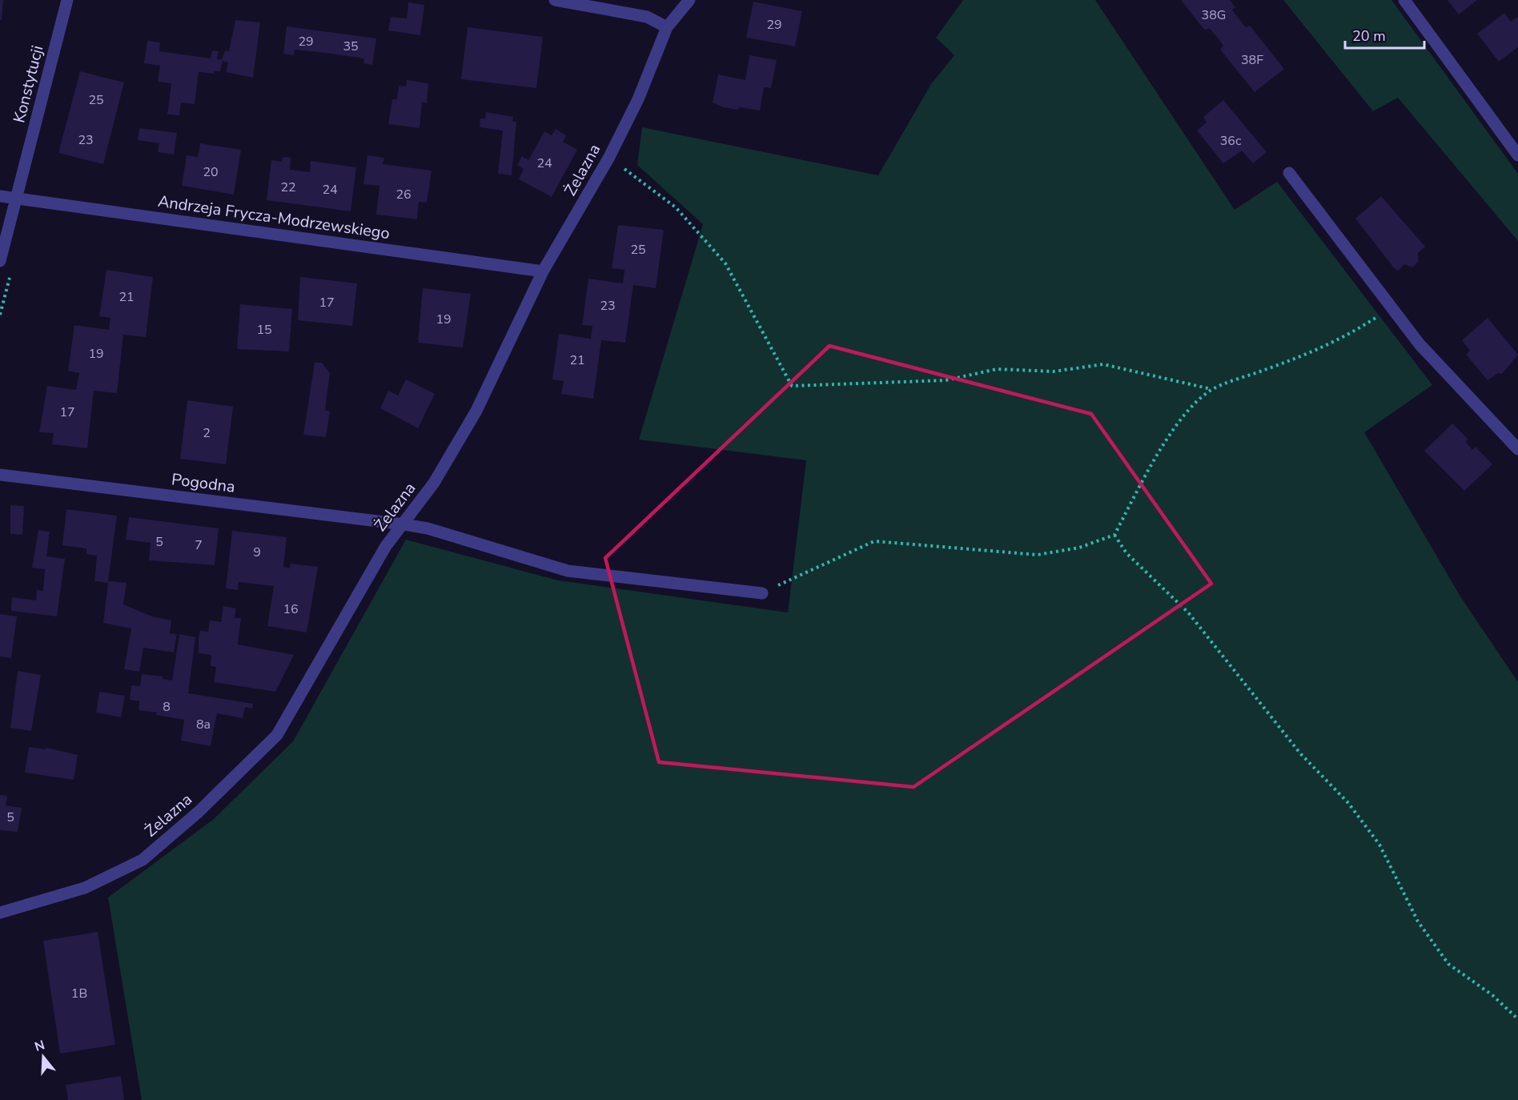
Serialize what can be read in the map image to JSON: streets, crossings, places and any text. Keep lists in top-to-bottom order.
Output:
{
  "streets": {
    "street": [
      "Konstytucji",
      "Żelazna",
      "Andrzeja Frycza-Modrzewskiego",
      "Pogodna"
    ]
  },
  "crossings": [
    ["Konstytucji", "Andrzeja Frycza-Modrzewskiego"],
    ["Żelazna", "Andrzeja Frycza-Modrzewskiego"],
    ["Żelazna", "Pogodna"]
  ],
  "house_numbers": [
    "38G",
    "29",
    "29",
    "35",
    "38F",
    "25",
    "23",
    "36c",
    "24",
    "20",
    "22",
    "24",
    "26",
    "25",
    "21",
    "17",
    "23",
    "19",
    "15",
    "19",
    "21",
    "17",
    "2",
    "5",
    "7",
    "9",
    "16",
    "8",
    "8a",
    "5",
    "1B"
  ],
  "scale_bar": "20 m",
  "north": "top"
}
